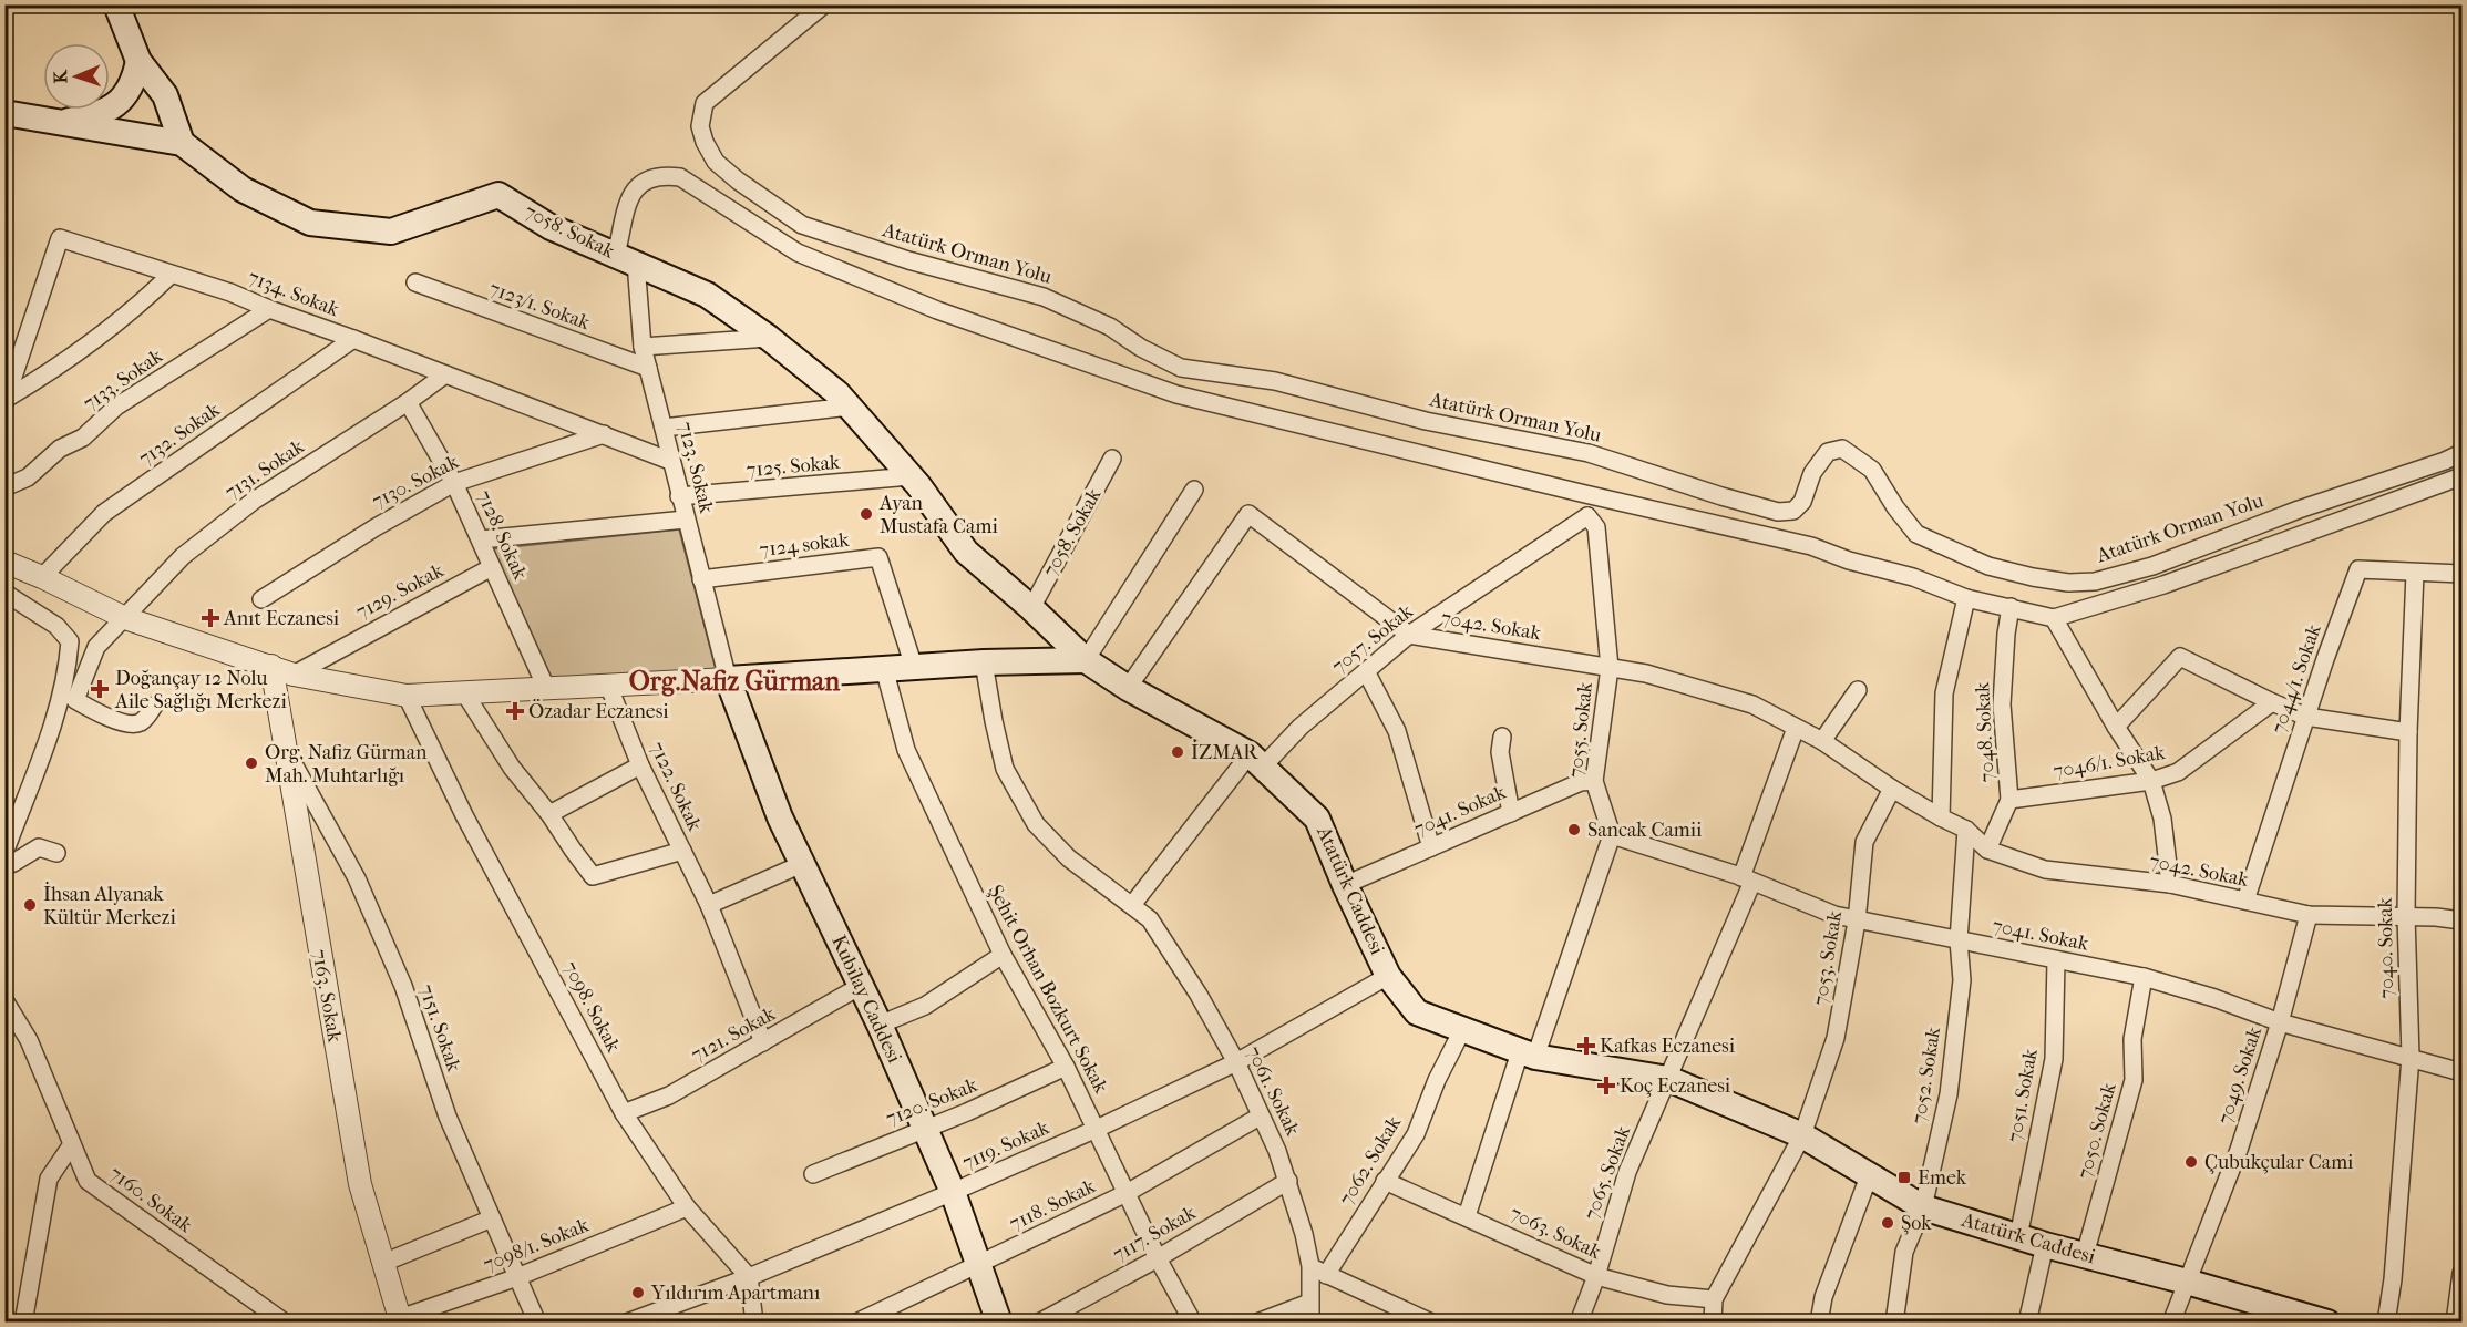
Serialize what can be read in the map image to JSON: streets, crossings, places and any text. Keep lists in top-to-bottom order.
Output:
{
  "streets": {
    "main road": ["7058. Sokak", "Atatürk Caddesi", "Kubilay Caddesi"],
    "street": [
      "Atatürk Orman Yolu",
      "7134. Sokak",
      "7123/1. Sokak",
      "7133. Sokak",
      "7132. Sokak",
      "7125. Sokak",
      "7123. Sokak",
      "7131. Sokak",
      "7130. Sokak",
      "7128. Sokak",
      "7124 sokak",
      "7129. Sokak",
      "7042. Sokak",
      "7057. Sokak",
      "7044/1. Sokak",
      "7055. Sokak",
      "7048. Sokak",
      "7046/1. Sokak",
      "7122. Sokak",
      "7041. Sokak",
      "7040. Sokak",
      "7053. Sokak",
      "Şehit Orhan Bozkurt Sokak",
      "7163. Sokak",
      "7098. Sokak",
      "7151. Sokak",
      "7121. Sokak",
      "7052. Sokak",
      "7049. Sokak",
      "7061. Sokak",
      "7051. Sokak",
      "7120. Sokak",
      "7050. Sokak",
      "7119. Sokak",
      "7062. Sokak",
      "7065. Sokak",
      "7160. Sokak",
      "7118. Sokak",
      "7063. Sokak",
      "7117. Sokak",
      "7098/1. Sokak"
    ]
  },
  "crossings": [
    ["7058. Sokak", "7125. Sokak"],
    ["7058. Sokak", "7123. Sokak"],
    ["7058. Sokak", "Atatürk Caddesi"],
    ["7134. Sokak", "7133. Sokak"],
    ["7134. Sokak", "7132. Sokak"],
    ["7134. Sokak", "7123. Sokak"],
    ["7134. Sokak", "7131. Sokak"],
    ["7134. Sokak", "7130. Sokak"],
    ["7123/1. Sokak", "7123. Sokak"],
    ["7125. Sokak", "7123. Sokak"],
    ["7123. Sokak", "7124 sokak"],
    ["7123. Sokak", "7048. Sokak"],
    ["7123. Sokak", "Kubilay Caddesi"],
    ["7131. Sokak", "7128. Sokak"],
    ["7130. Sokak", "7128. Sokak"],
    ["7128. Sokak", "7129. Sokak"],
    ["7042. Sokak", "7057. Sokak"],
    ["7042. Sokak", "7044/1. Sokak"],
    ["7042. Sokak", "7055. Sokak"],
    ["7042. Sokak", "7048. Sokak"],
    ["7042. Sokak", "Atatürk Caddesi"],
    ["7042. Sokak", "7040. Sokak"],
    ["7042. Sokak", "7053. Sokak"],
    ["7042. Sokak", "7052. Sokak"],
    ["7042. Sokak", "7049. Sokak"],
    ["7042. Sokak", "7065. Sokak"],
    ["7057. Sokak", "7055. Sokak"],
    ["7057. Sokak", "Atatürk Caddesi"],
    ["7044/1. Sokak", "7040. Sokak"],
    ["7055. Sokak", "7041. Sokak"],
    ["7048. Sokak", "7046/1. Sokak"],
    ["7122. Sokak", "7121. Sokak"],
    ["7041. Sokak", "Atatürk Caddesi"],
    ["7041. Sokak", "7040. Sokak"],
    ["7041. Sokak", "7053. Sokak"],
    ["7041. Sokak", "7052. Sokak"],
    ["7041. Sokak", "7049. Sokak"],
    ["7041. Sokak", "7051. Sokak"],
    ["7041. Sokak", "7050. Sokak"],
    ["7041. Sokak", "7065. Sokak"],
    ["Atatürk Caddesi", "7053. Sokak"],
    ["Atatürk Caddesi", "7052. Sokak"],
    ["Atatürk Caddesi", "7049. Sokak"],
    ["Atatürk Caddesi", "7051. Sokak"],
    ["Atatürk Caddesi", "7050. Sokak"],
    ["Atatürk Caddesi", "7119. Sokak"],
    ["Atatürk Caddesi", "7062. Sokak"],
    ["Atatürk Caddesi", "7065. Sokak"],
    ["7053. Sokak", "7063. Sokak"],
    ["Şehit Orhan Bozkurt Sokak", "7120. Sokak"],
    ["Şehit Orhan Bozkurt Sokak", "7119. Sokak"],
    ["Şehit Orhan Bozkurt Sokak", "7118. Sokak"],
    ["Şehit Orhan Bozkurt Sokak", "7117. Sokak"],
    ["7163. Sokak", "7151. Sokak"],
    ["7163. Sokak", "7098/1. Sokak"],
    ["Kubilay Caddesi", "7121. Sokak"],
    ["Kubilay Caddesi", "7120. Sokak"],
    ["Kubilay Caddesi", "7119. Sokak"],
    ["Kubilay Caddesi", "7118. Sokak"],
    ["7098. Sokak", "7121. Sokak"],
    ["7098. Sokak", "7119. Sokak"],
    ["7098. Sokak", "7098/1. Sokak"],
    ["7151. Sokak", "7098/1. Sokak"],
    ["7061. Sokak", "7119. Sokak"],
    ["7061. Sokak", "7118. Sokak"],
    ["7061. Sokak", "7117. Sokak"],
    ["7062. Sokak", "7063. Sokak"],
    ["7065. Sokak", "7063. Sokak"]
  ],
  "districts": ["Org.Nafiz Gürman"],
  "places": {
    "other": [
      "Ayan Mustafa Cami",
      "İZMAR",
      "Org. Nafiz Gürman Mah. Muhtarlığı",
      "Sancak Camii",
      "İhsan Alyanak Kültür Merkezi",
      "Çubukçular Cami",
      "Şok",
      "Yıldırım Apartmanı"
    ],
    "health": [
      "Anıt Eczanesi",
      "Doğançay 12 Nolu Aile Sağlığı Merkezi",
      "Özadar Eczanesi",
      "Kafkas Eczanesi",
      "Koç Eczanesi"
    ],
    "transit": ["Emek"]
  },
  "north": "left"
}
